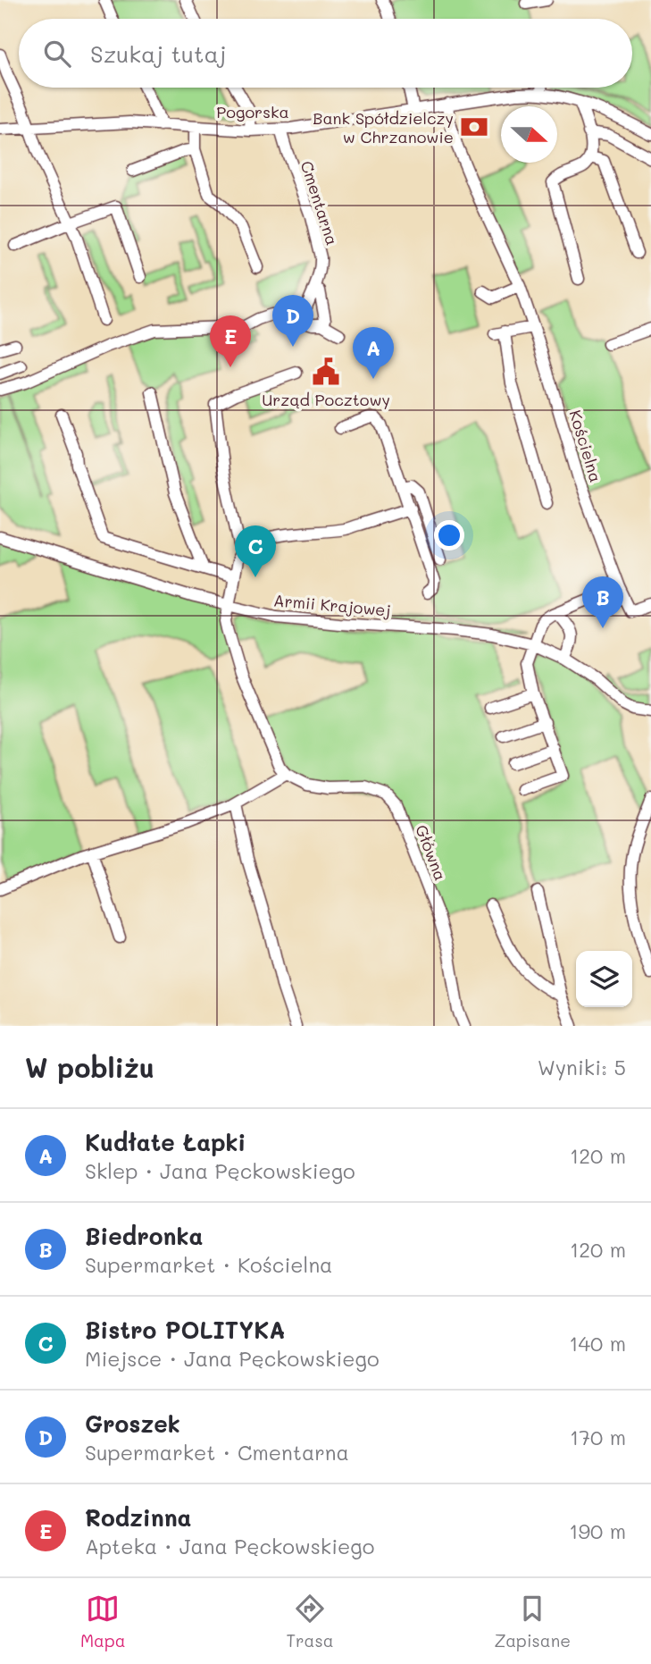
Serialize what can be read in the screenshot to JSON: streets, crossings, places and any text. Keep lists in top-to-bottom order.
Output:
{
  "streets": {
    "street": [
      "Pogorska",
      "Cmentarna",
      "Kościelna",
      "Armii Krajowej",
      "Główna"
    ]
  },
  "crossings": [
    ["Pogorska", "Cmentarna"],
    ["Pogorska", "Kościelna"]
  ],
  "places": {
    "bank": ["Bank Spółdzielczy w Chrzanowie"],
    "public building": ["Urząd Pocztowy"]
  },
  "north": "right",
  "page": {
    "search": "Szukaj tutaj",
    "pins": [
      "D",
      "E",
      "A",
      "C",
      "B"
    ],
    "heading": ["W pobliżu", "Wyniki: 5"],
    "list": [
      {
        "mark": "A",
        "name": "Kudłate Łapki",
        "note": "Sklep · Jana Pęckowskiego",
        "value": "120 m"
      },
      {
        "mark": "B",
        "name": "Biedronka",
        "note": "Supermarket · Kościelna",
        "value": "120 m"
      },
      {
        "mark": "C",
        "name": "Bistro POLITYKA",
        "note": "Miejsce · Jana Pęckowskiego",
        "value": "140 m"
      },
      {
        "mark": "D",
        "name": "Groszek",
        "note": "Supermarket · Cmentarna",
        "value": "170 m"
      },
      {
        "mark": "E",
        "name": "Rodzinna",
        "note": "Apteka · Jana Pęckowskiego",
        "value": "190 m"
      }
    ],
    "nav": ["Mapa", "Trasa", "Zapisane"]
  }
}
